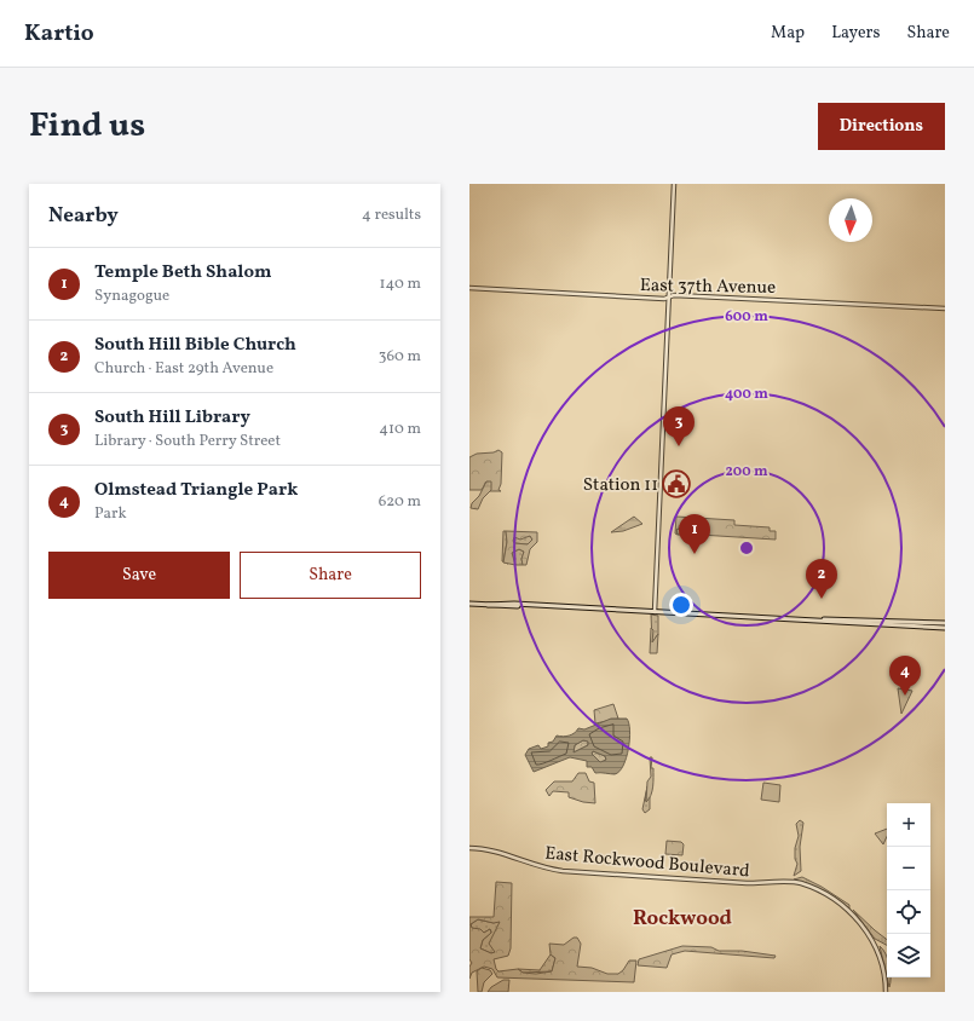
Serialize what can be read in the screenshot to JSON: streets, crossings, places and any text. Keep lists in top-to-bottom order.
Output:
{
  "streets": {
    "street": ["East 37th Avenue", "East Rockwood Boulevard"]
  },
  "districts": ["Rockwood"],
  "places": {
    "public building": ["Station 11"]
  },
  "north": "bottom",
  "page": {
    "header": "Kartio",
    "nav": ["Map", "Layers", "Share"],
    "title": "Find us",
    "buttons": [
      "Directions",
      ["Save", "Share"]
    ],
    "heading": ["Nearby", "4 results"],
    "list": [
      {
        "mark": "1",
        "name": "Temple Beth Shalom",
        "note": "Synagogue",
        "value": "140 m"
      },
      {
        "mark": "2",
        "name": "South Hill Bible Church",
        "note": "Church · East 29th Avenue",
        "value": "360 m"
      },
      {
        "mark": "3",
        "name": "South Hill Library",
        "note": "Library · South Perry Street",
        "value": "410 m"
      },
      {
        "mark": "4",
        "name": "Olmstead Triangle Park",
        "note": "Park",
        "value": "620 m"
      }
    ],
    "pins": [
      "3",
      "1",
      "2",
      "4"
    ],
    "map_buttons": ["+", "−"]
  },
  "rings": ["600 m", "400 m", "200 m"]
}
